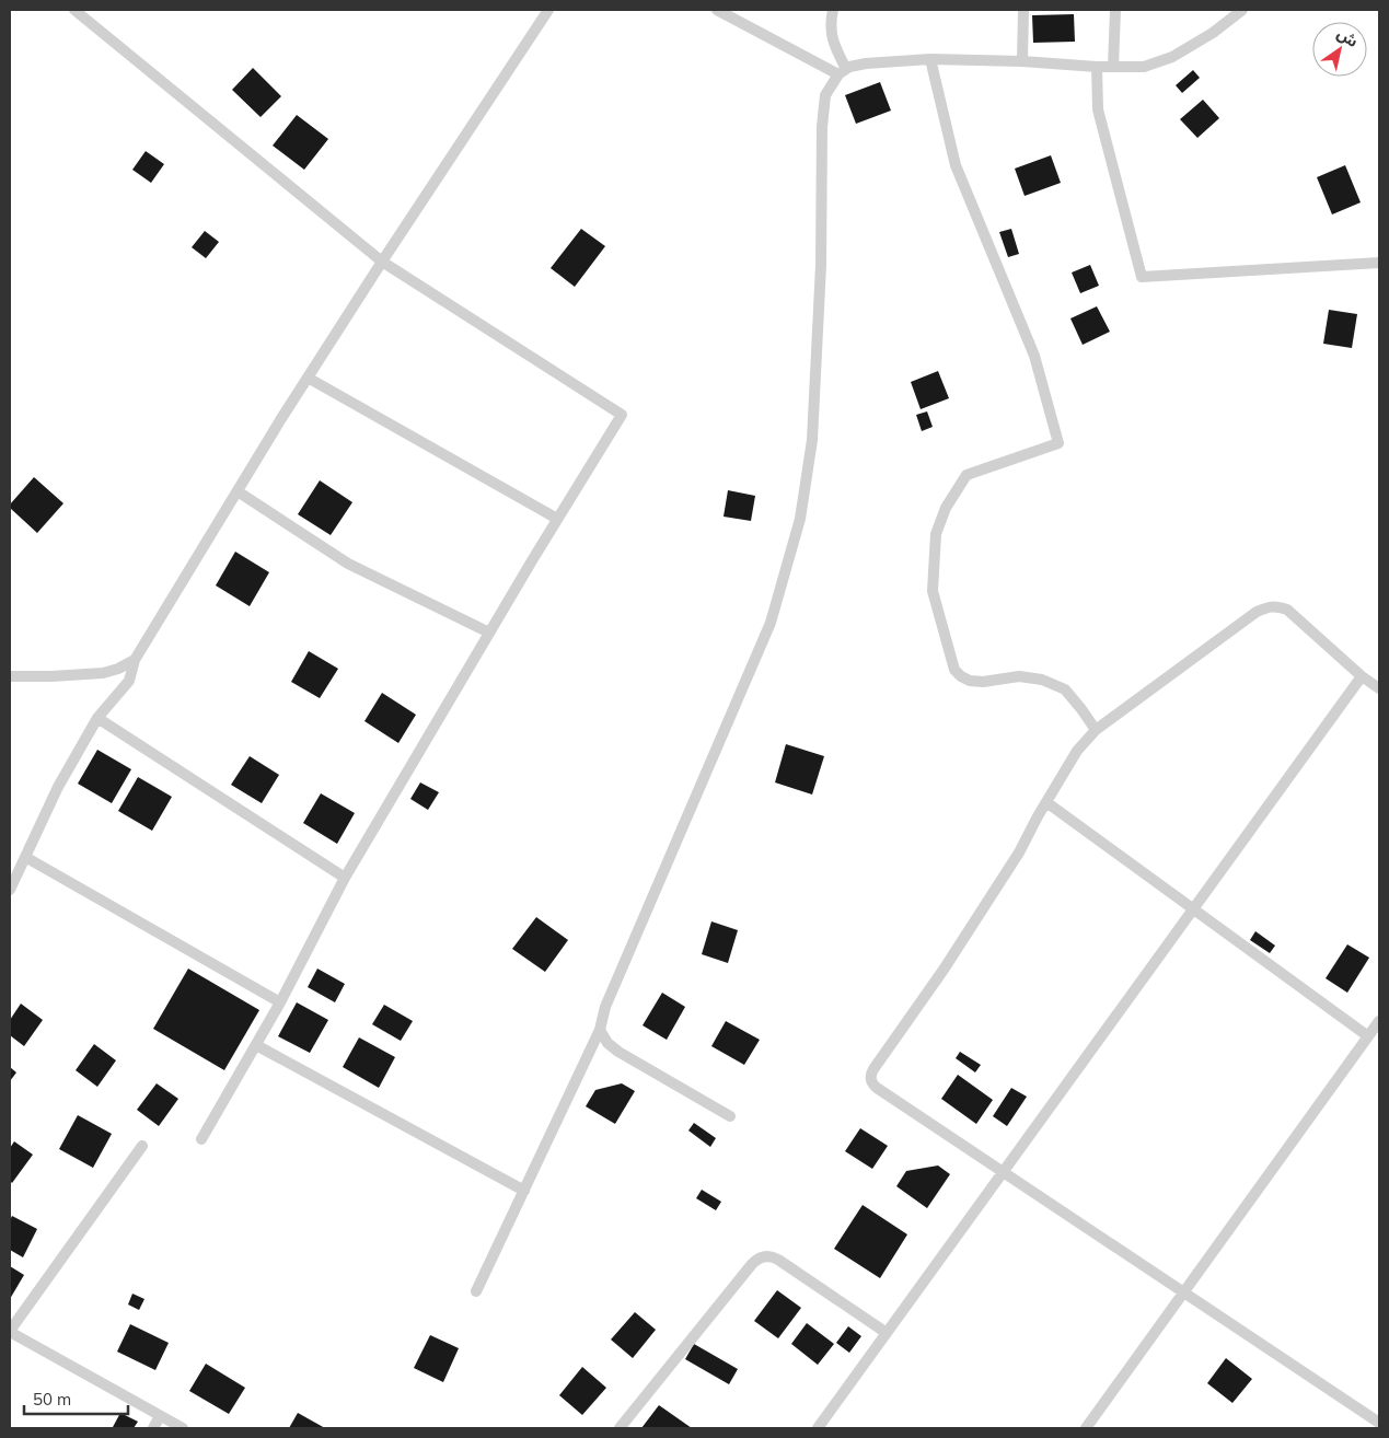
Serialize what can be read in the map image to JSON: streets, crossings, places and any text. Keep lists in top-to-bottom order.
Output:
{
  "scale_bar": "50 m",
  "north": "top right"
}
